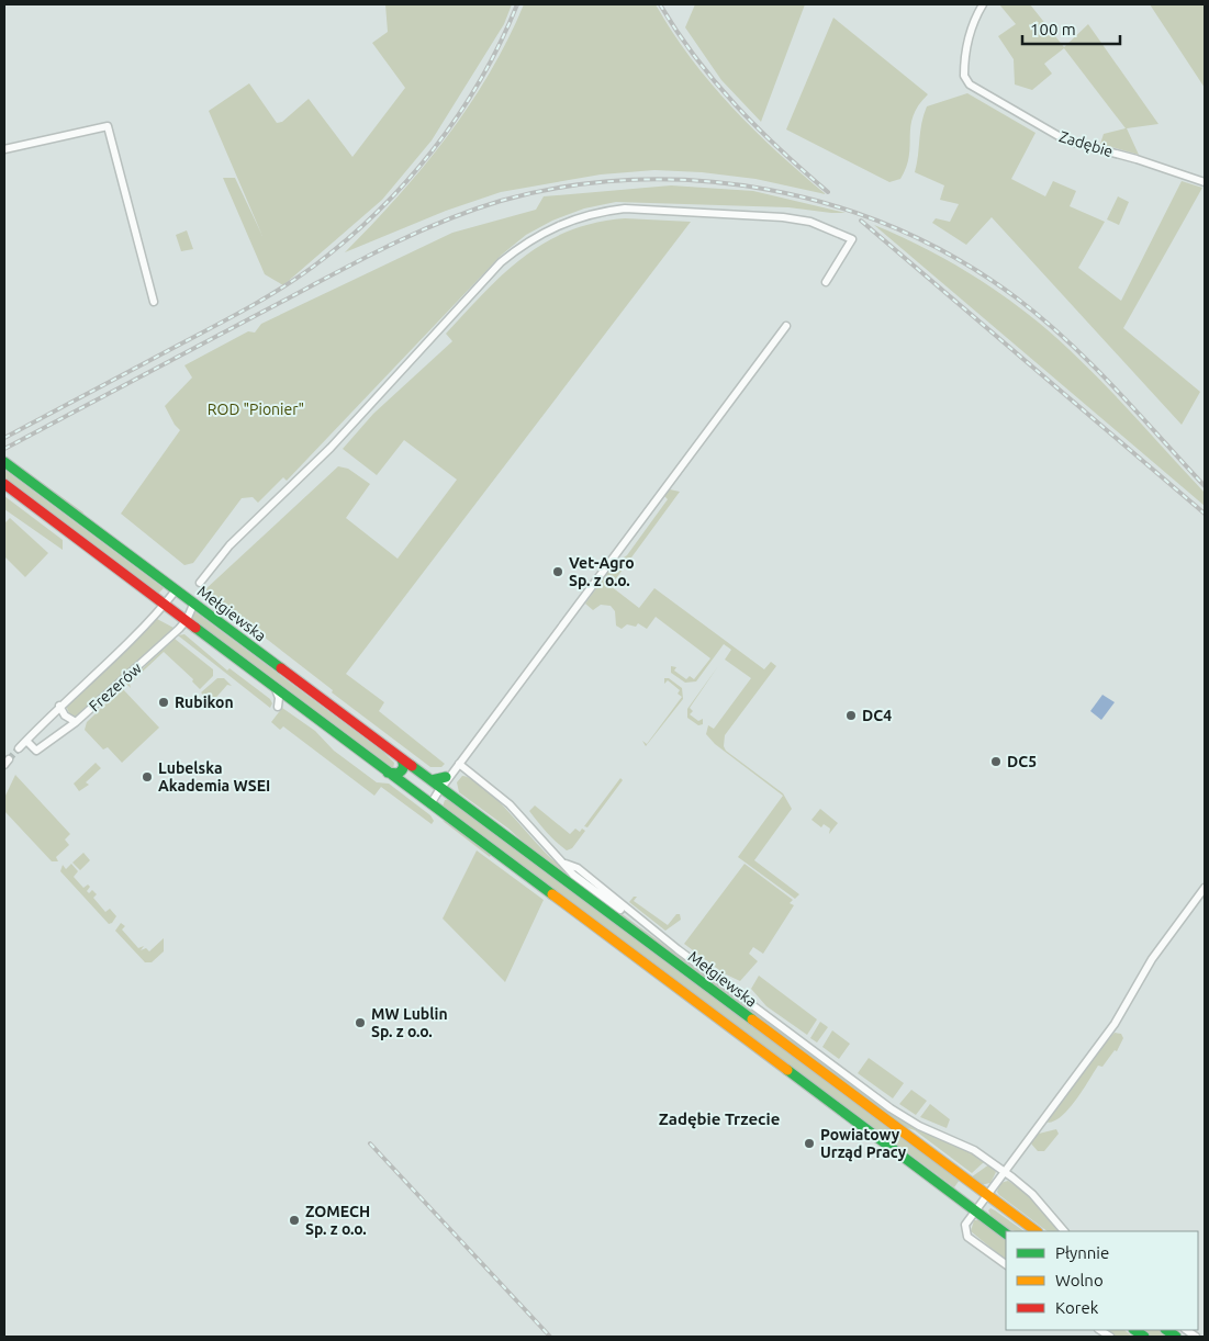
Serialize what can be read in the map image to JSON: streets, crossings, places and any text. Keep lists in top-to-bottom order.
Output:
{
  "streets": {
    "main road": ["Mełgiewska"],
    "street": ["Zadębie", "Frezerów"]
  },
  "crossings": [
    ["Mełgiewska", "Frezerów"]
  ],
  "districts": ["Zadębie Trzecie"],
  "parks": ["ROD \"Pionier\""],
  "places": [
    "Vet-Agro Sp. z o.o.",
    "Rubikon",
    "DC4",
    "DC5",
    "Lubelska Akademia WSEI",
    "MW Lublin Sp. z o.o.",
    "Powiatowy Urząd Pracy",
    "ZOMECH Sp. z o.o."
  ],
  "legend": ["Płynnie", "Wolno", "Korek"],
  "scale_bar": "100 m"
}
